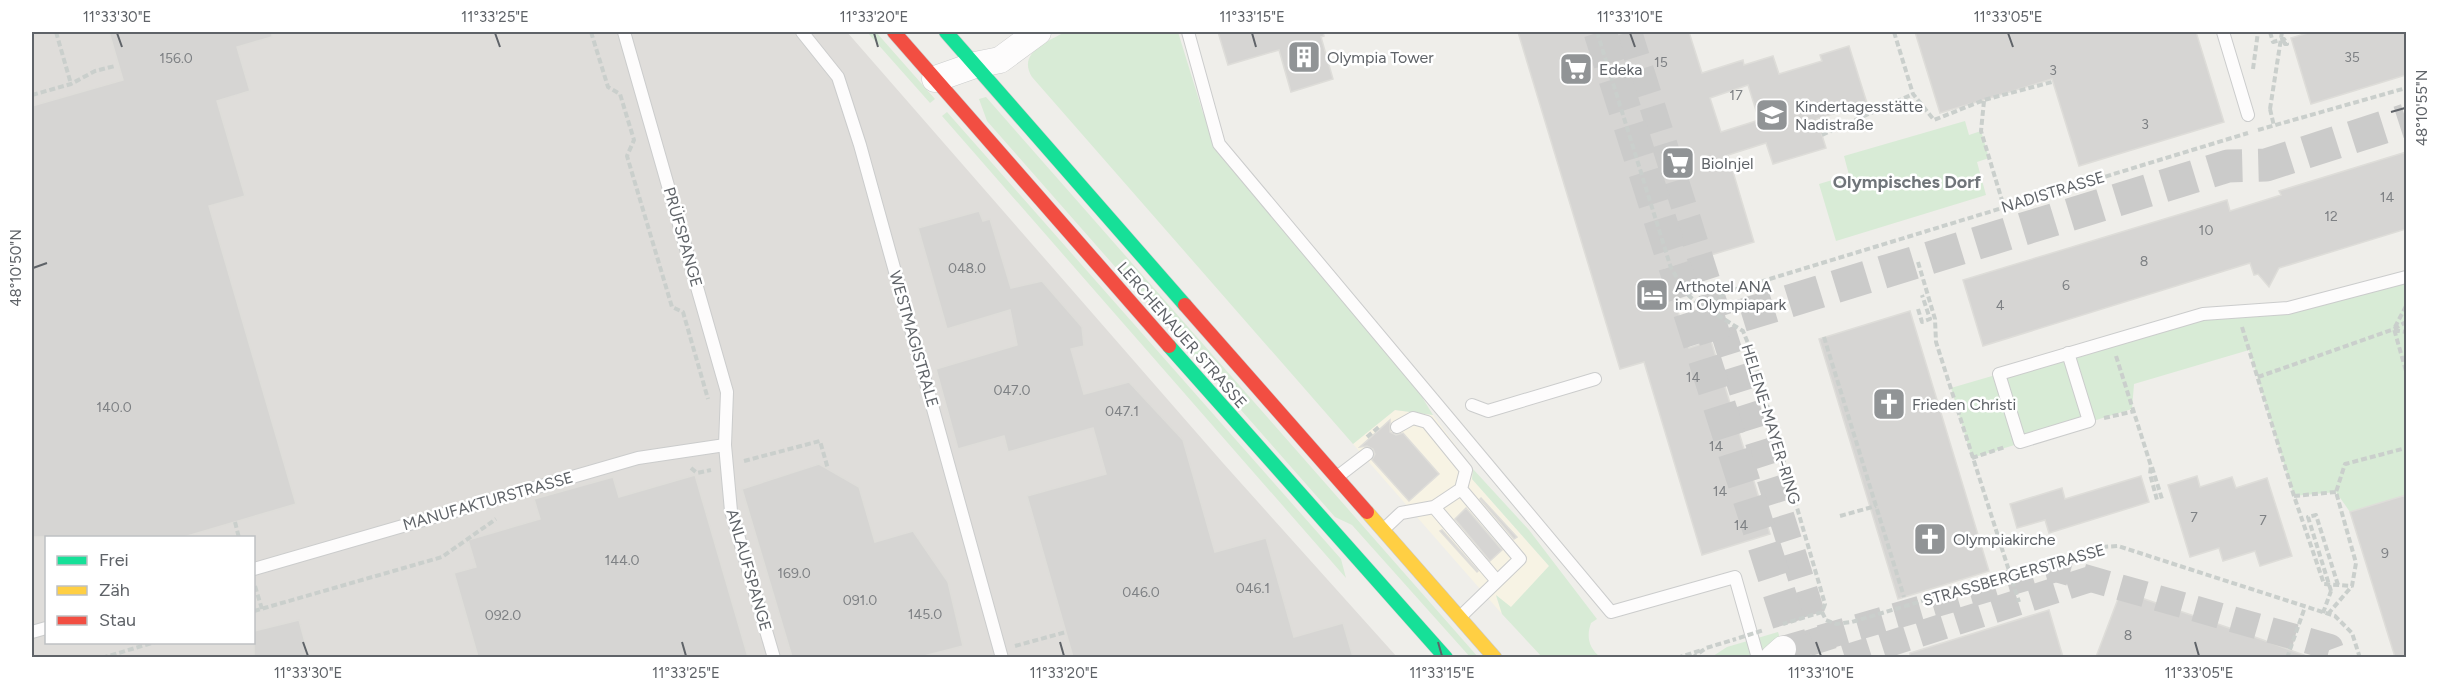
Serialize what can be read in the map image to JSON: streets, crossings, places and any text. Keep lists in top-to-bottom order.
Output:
{
  "streets": {
    "main road": ["LERCHENAUER STRASSE"],
    "lane": [
      "PRÜFSPANGE",
      "WESTMAGISTRALE",
      "MANUFAKTURSTRASSE",
      "ANLAUFSPANGE"
    ],
    "path": ["NADISTRASSE", "HELENE-MAYER-RING", "STRASSBERGERSTRASSE"]
  },
  "crossings": [
    ["NADISTRASSE", "HELENE-MAYER-RING"],
    ["PRÜFSPANGE", "MANUFAKTURSTRASSE"],
    ["PRÜFSPANGE", "ANLAUFSPANGE"],
    ["HELENE-MAYER-RING", "STRASSBERGERSTRASSE"],
    ["MANUFAKTURSTRASSE", "ANLAUFSPANGE"]
  ],
  "districts": ["Olympisches Dorf"],
  "places": {
    "building": ["Olympia Tower"],
    "supermarket": ["Edeka", "BioInjel"],
    "school or university": ["Kindertagesstätte Nadistraße"],
    "hotel": ["Arthotel ANA im Olympiapark"],
    "church": ["Frieden Christi", "Olympiakirche"]
  },
  "house_numbers": [
    "35",
    "156.0",
    "15",
    "3",
    "17",
    "3",
    "14",
    "12",
    "10",
    "8",
    "048.0",
    "6",
    "4",
    "14",
    "047.0",
    "140.0",
    "047.1",
    "14",
    "14",
    "7",
    "7",
    "14",
    "9",
    "144.0",
    "169.0",
    "046.1",
    "046.0",
    "091.0",
    "145.0",
    "092.0",
    "8"
  ],
  "legend": ["Frei", "Zäh", "Stau"],
  "coordinates": [
    "11°33'30\"E",
    "11°33'25\"E",
    "11°33'20\"E",
    "11°33'15\"E",
    "11°33'10\"E",
    "11°33'05\"E",
    "48°10'55\"N",
    "48°10'50\"N"
  ]
}
